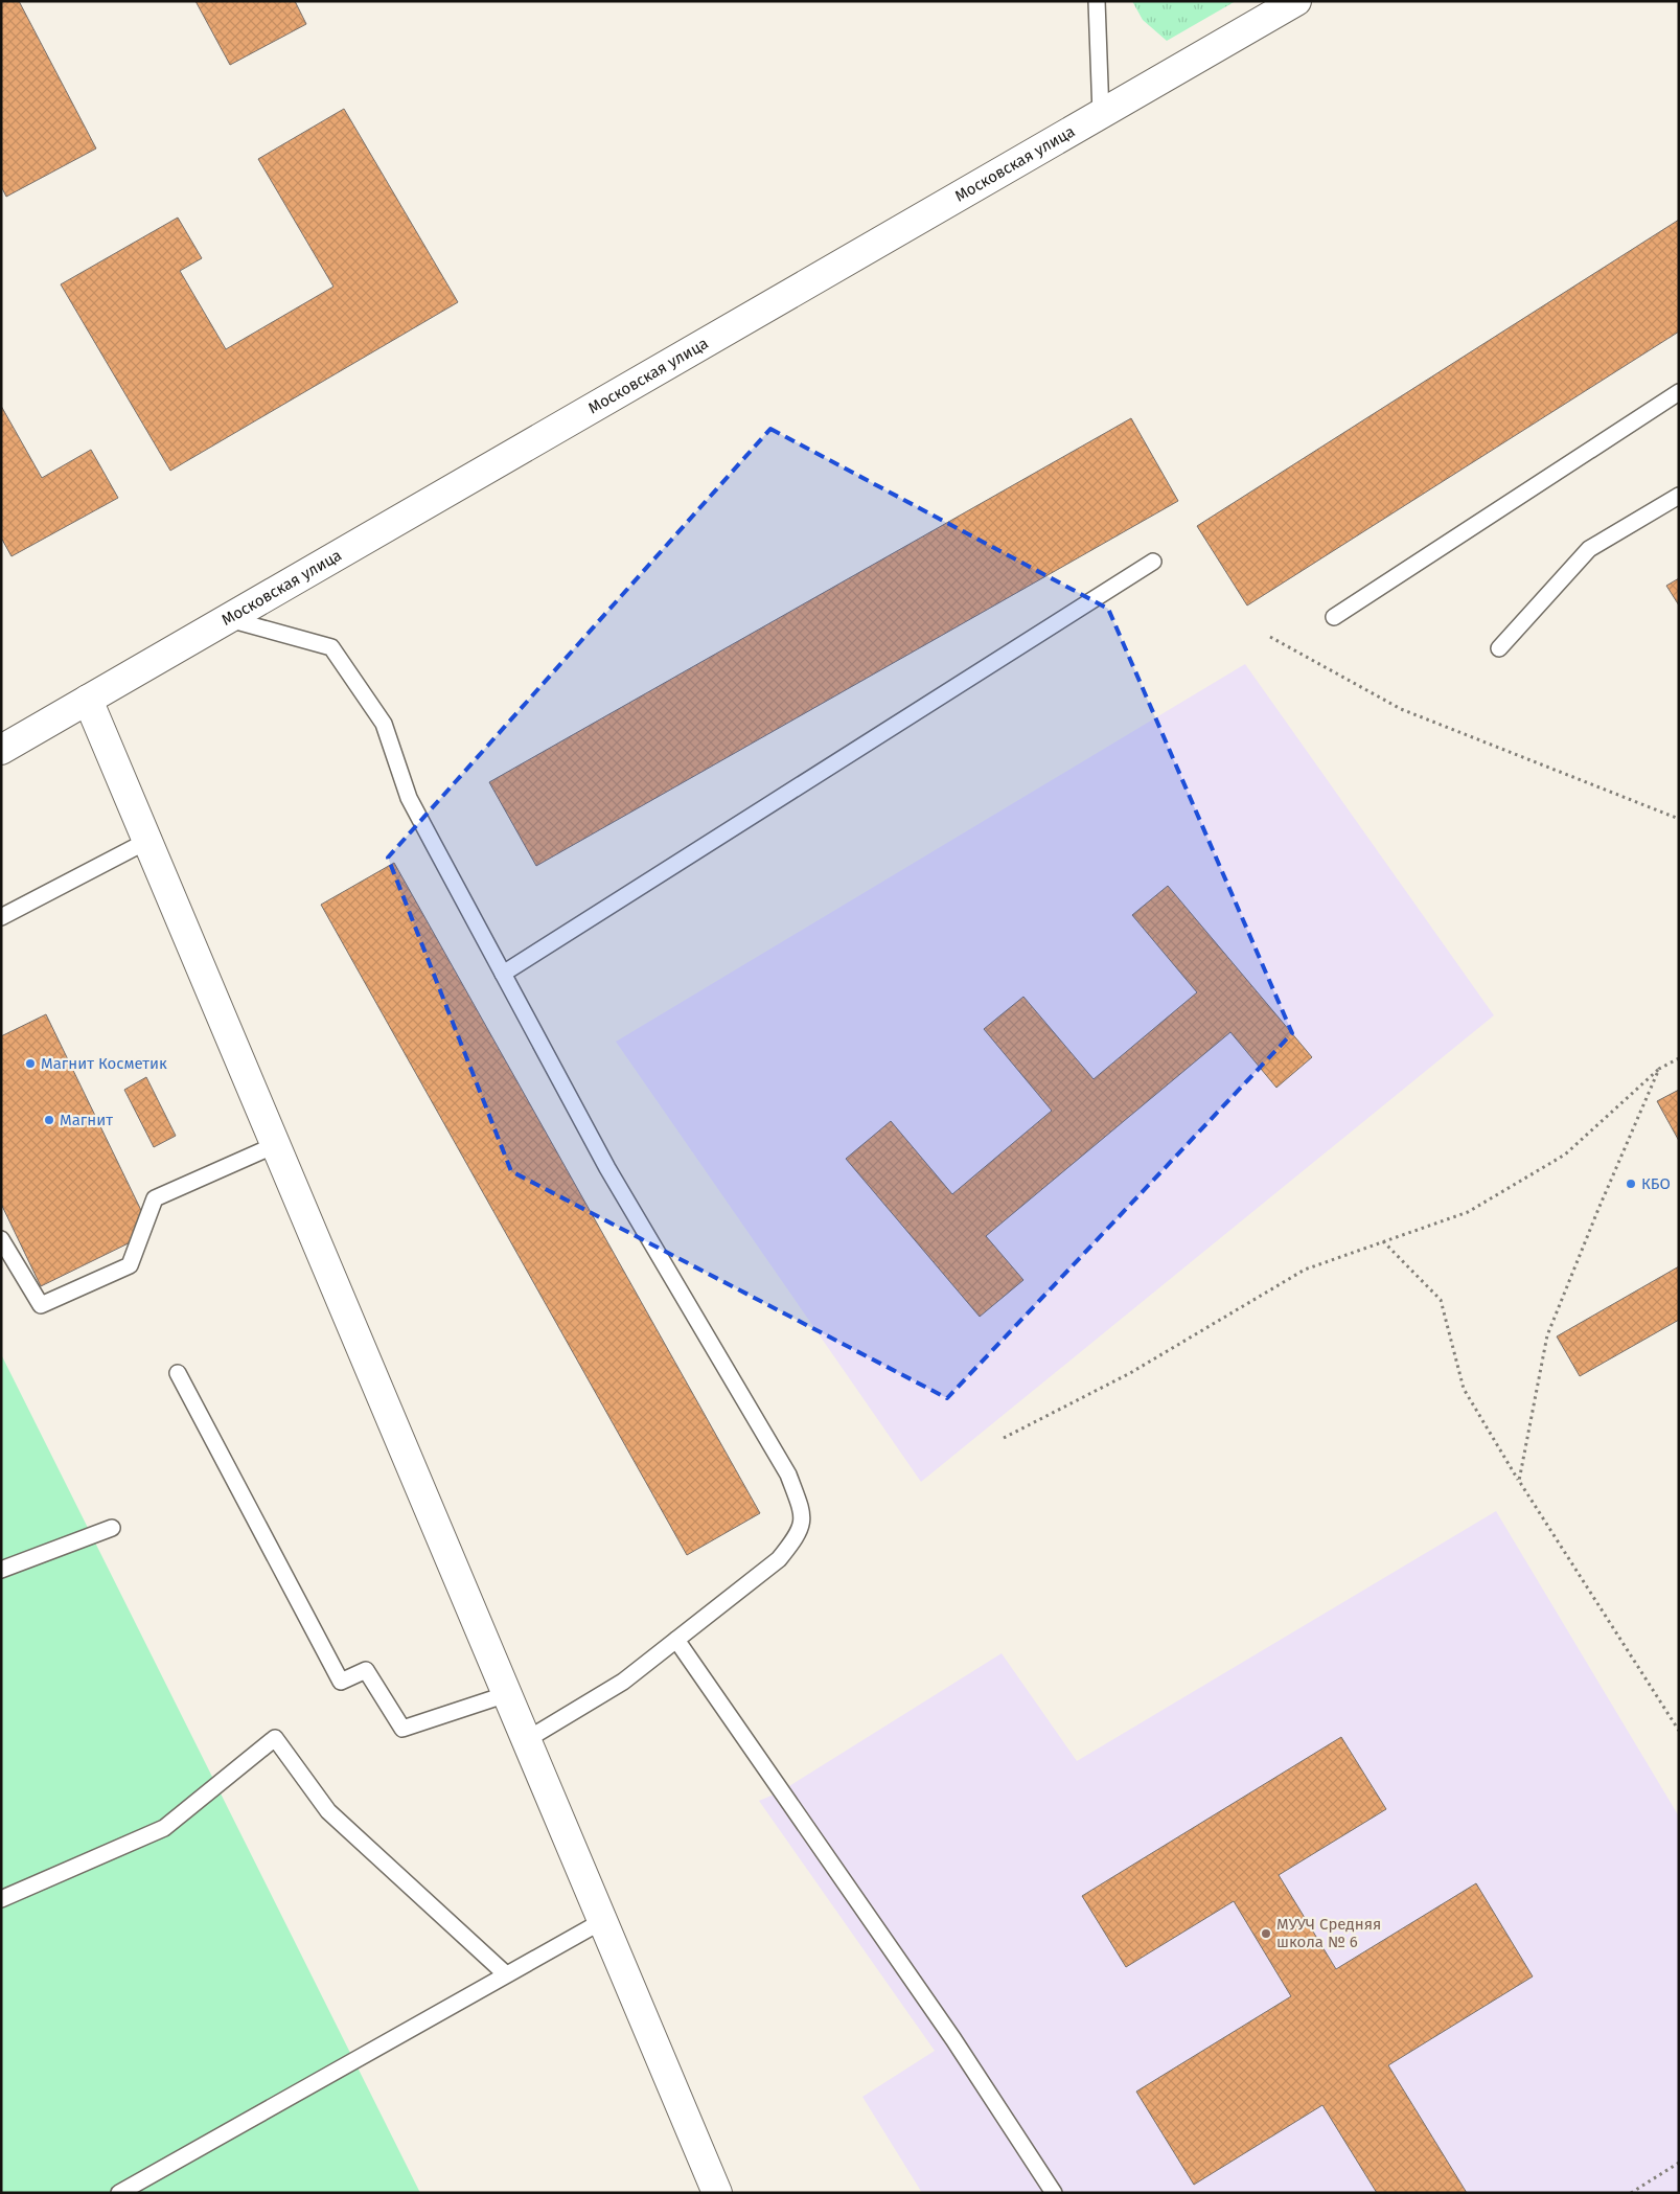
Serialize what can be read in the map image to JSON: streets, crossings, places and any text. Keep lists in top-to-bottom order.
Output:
{
  "streets": {
    "street": ["Московская улица"]
  },
  "places": [
    "Магнит Косметик",
    "Магнит",
    "КБО",
    "МУУЧ Средняя школа № 6"
  ]
}
